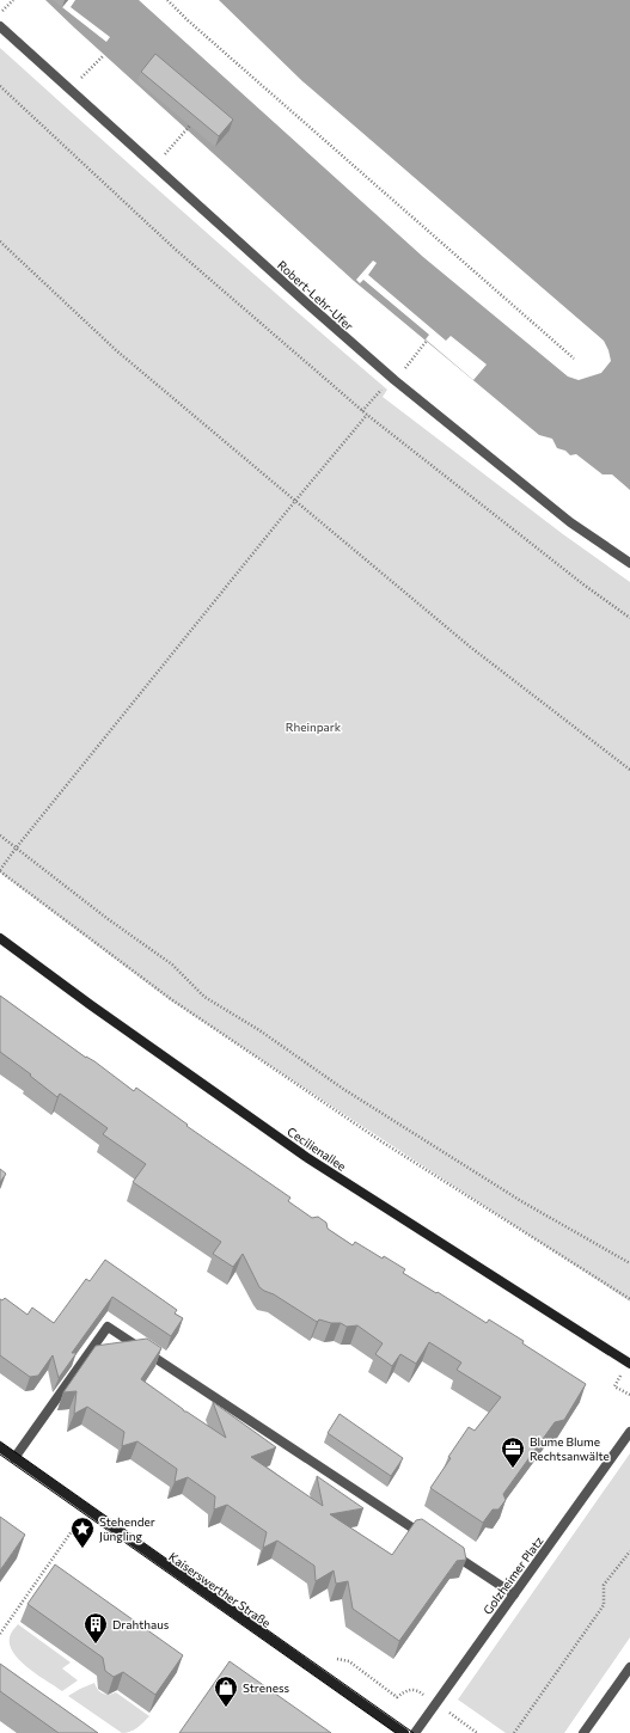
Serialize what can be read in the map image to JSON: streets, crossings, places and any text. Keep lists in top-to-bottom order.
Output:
{
  "streets": {
    "street": [
      "Robert-Lehr-Ufer",
      "Cecilienallee",
      "Golzheimer Platz",
      "Kaiserswerther Straße"
    ]
  },
  "parks": ["Rheinpark"],
  "places": {
    "office": ["Blume Blume Rechtsanwälte"],
    "place": ["Stehender Jüngling"],
    "building": ["Drahthaus"],
    "shop": ["Streness"]
  }
}
